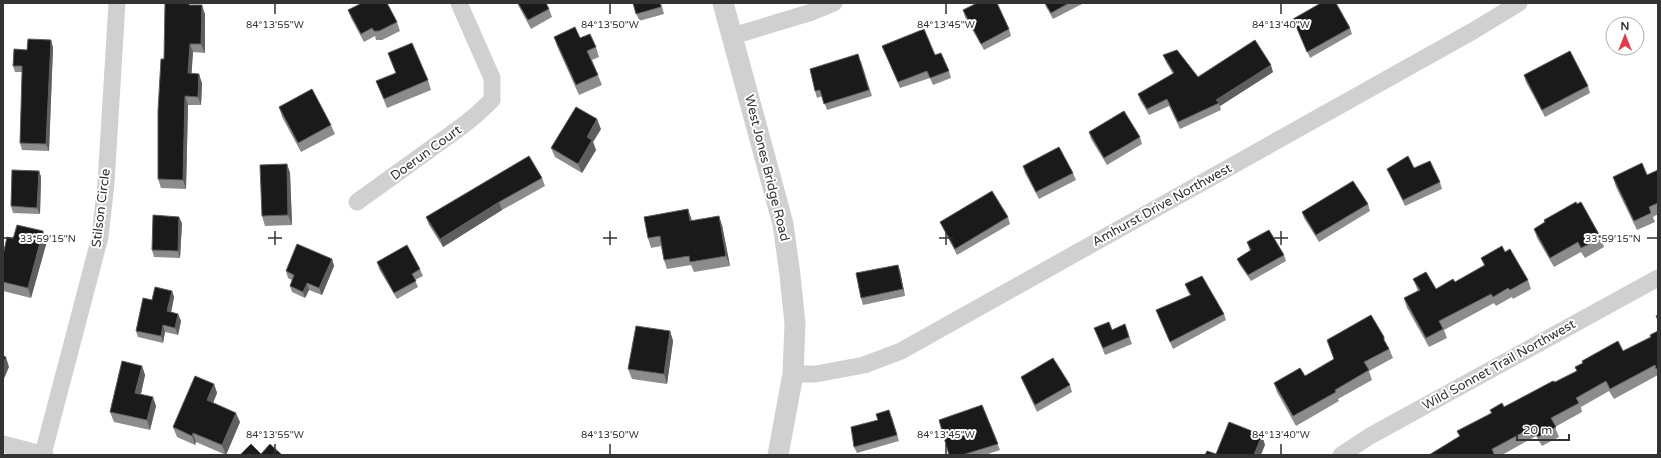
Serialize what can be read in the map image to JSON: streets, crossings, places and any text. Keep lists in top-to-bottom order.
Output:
{
  "streets": {
    "street": [
      "Doerun Court",
      "West Jones Bridge Road",
      "Amhurst Drive Northwest",
      "Stilson Circle",
      "Wild Sonnet Trail Northwest"
    ]
  },
  "crossings": [
    ["West Jones Bridge Road", "Amhurst Drive Northwest"]
  ],
  "scale_bar": "20 m",
  "north": "top",
  "coordinates": [
    "84°13'55\"W",
    "84°13'50\"W",
    "84°13'45\"W",
    "84°13'40\"W",
    "33°59'15\"N"
  ]
}
